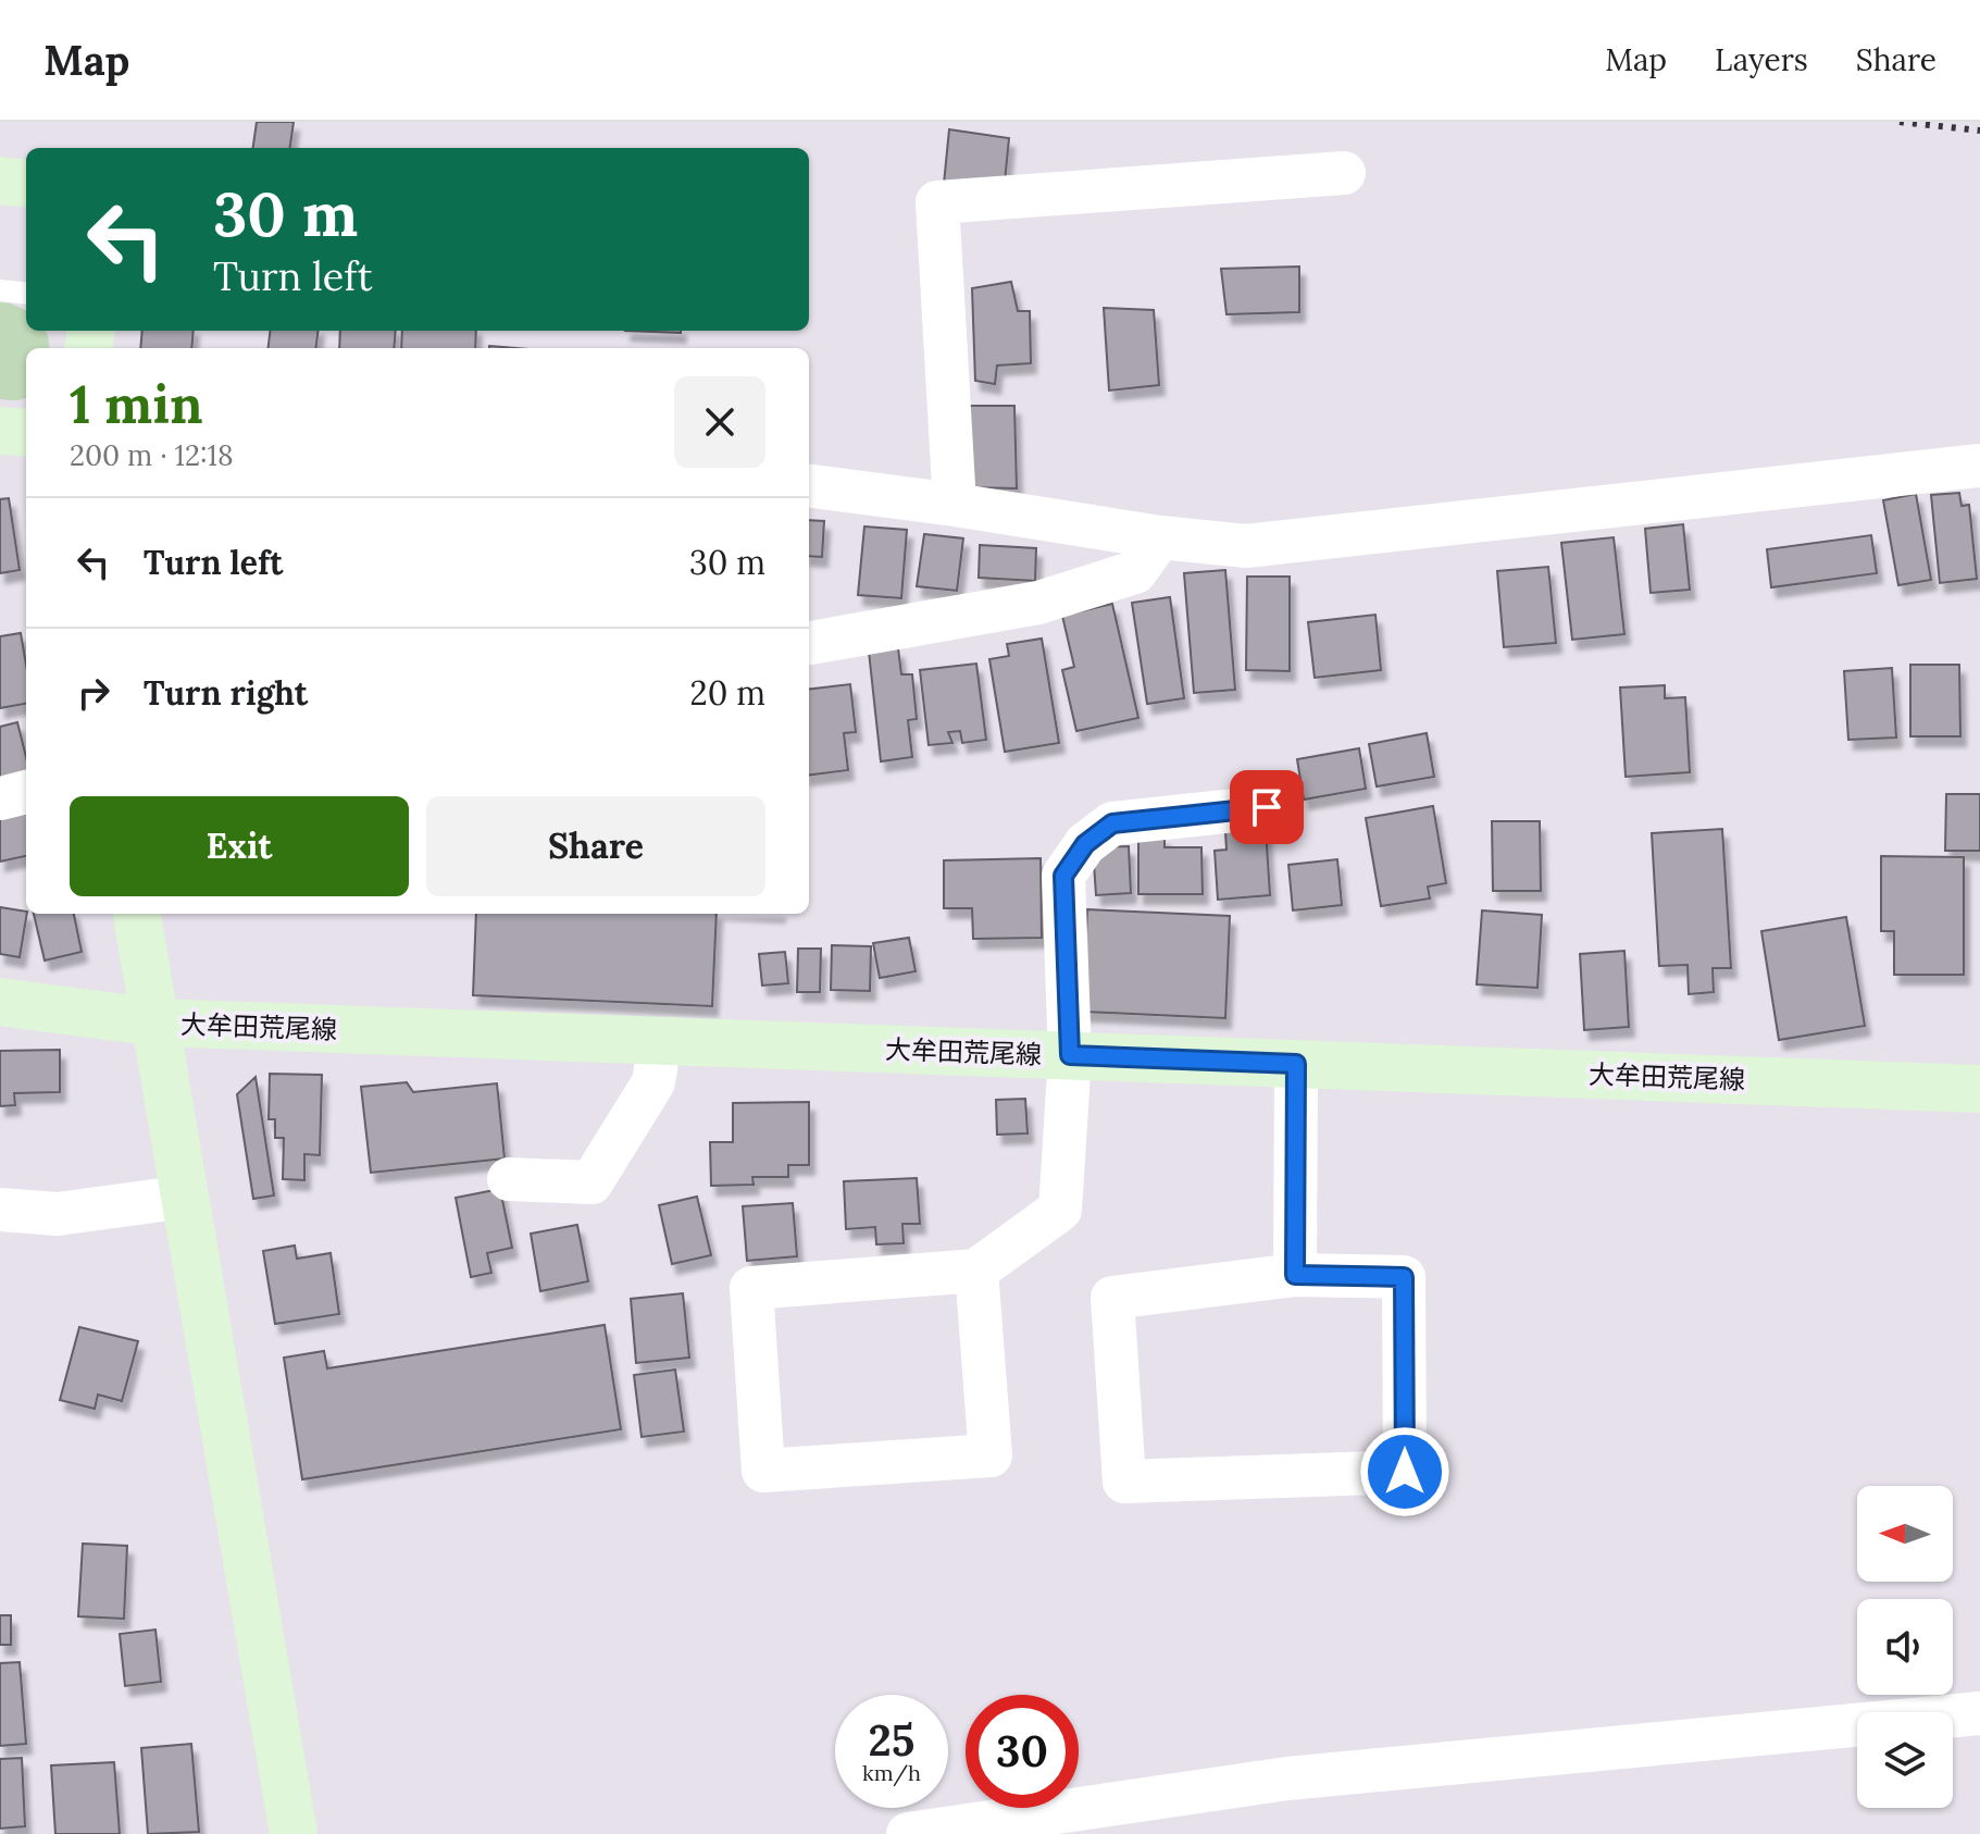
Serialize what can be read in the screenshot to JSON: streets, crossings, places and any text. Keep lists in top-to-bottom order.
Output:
{
  "streets": {
    "main road": ["大牟田荒尾線"]
  },
  "north": "left",
  "page": {
    "header": "Map",
    "nav": ["Map", "Layers", "Share"],
    "turn": ["30 m", "Turn left"],
    "heading": ["1 min", "200 m · 12:18"],
    "list": [
      {
        "name": "Turn left",
        "value": "30 m"
      },
      {
        "name": "Turn right",
        "value": "20 m"
      }
    ],
    "buttons": ["Exit", "Share"],
    "speed": "25 km/h",
    "limit": "30"
  }
}
